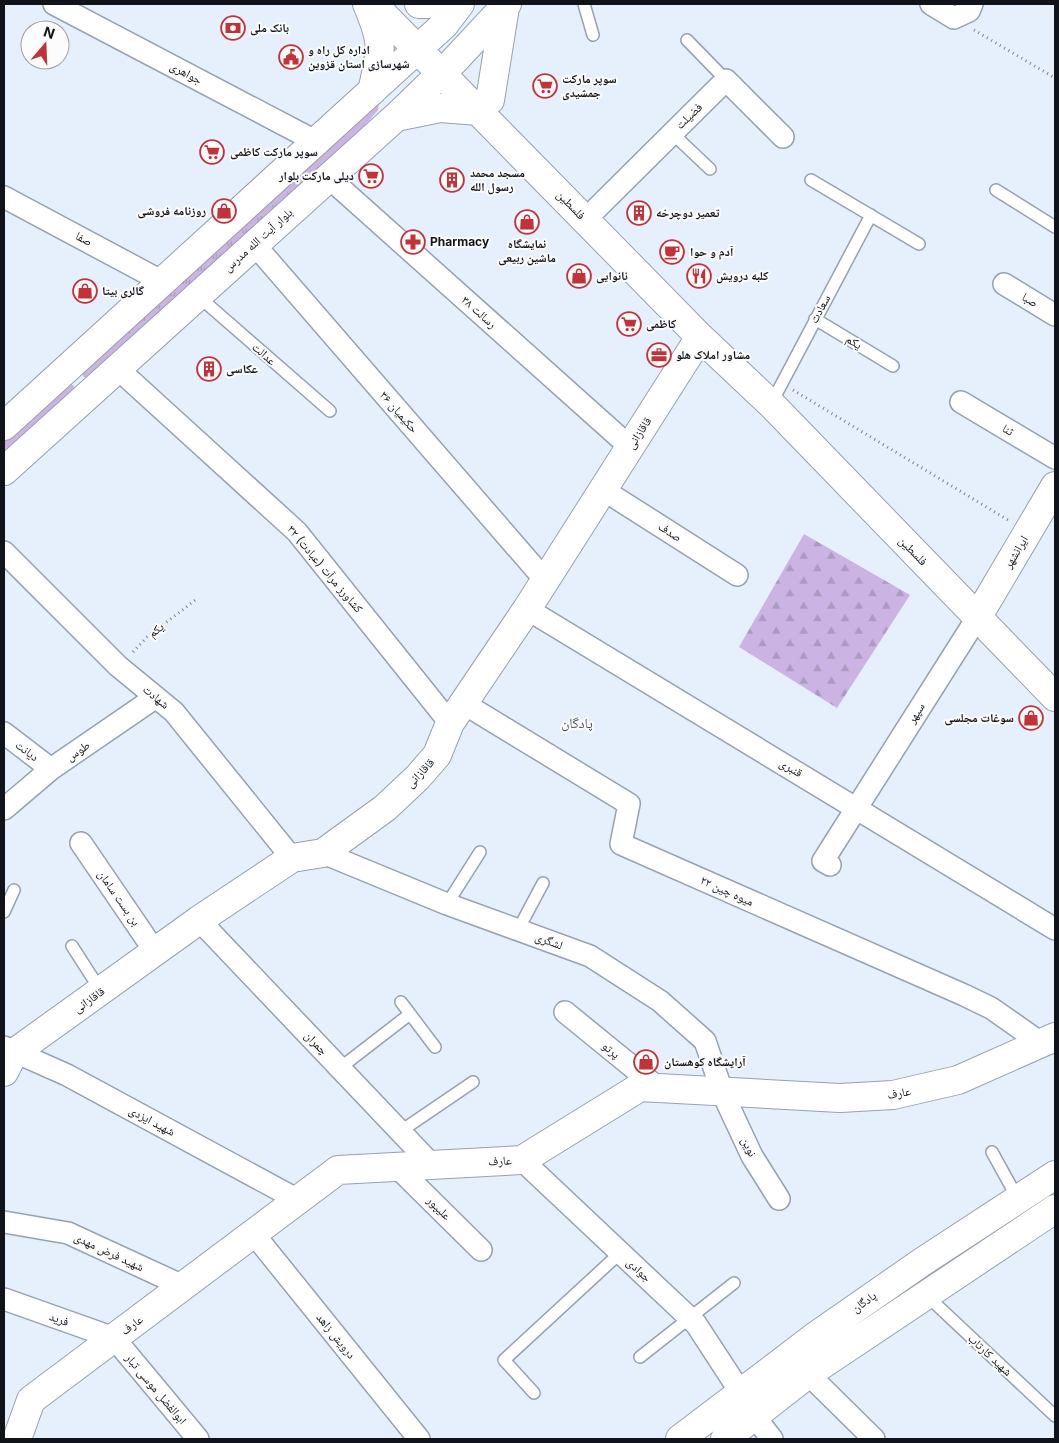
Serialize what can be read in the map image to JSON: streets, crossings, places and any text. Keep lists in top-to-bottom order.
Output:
{
  "streets": {
    "main road": [
      "فلسطین",
      "بلوار آیت الله مدرس",
      "قاقازانی",
      "ایرانشهر",
      "عارف",
      "پادگان"
    ],
    "street": [
      "جواهری",
      "فضیلت",
      "صفا",
      "صبا",
      "۳۸ رسالت",
      "۳۶ حکیمیان",
      "ثنا",
      "صدف",
      "۳۲ کشاورز مرآت (عبادت)",
      "شهادت",
      "سپهر",
      "دیانت",
      "طوس",
      "قنبری",
      "۲۲ میوه چین",
      "بن بست سامان",
      "لشگری",
      "چمران",
      "پرتو",
      "شهید ایزدی",
      "نوین",
      "علیپور",
      "شهید فرض مهدی",
      "جوادی",
      "فرید",
      "درویش زاهد",
      "ابوالفضل موسی تبار"
    ],
    "lane": [
      "سعادت",
      "یکم",
      "عدالت",
      "شهید کارتاب"
    ]
  },
  "crossings": [
    ["جواهری", "بلوار آیت الله مدرس"],
    ["فضیلت", "فلسطین"],
    ["فلسطین", "بلوار آیت الله مدرس"],
    ["فلسطین", "سعادت"],
    ["فلسطین", "قاقازانی"],
    ["فلسطین", "ایرانشهر"],
    ["فلسطین", "سپهر"],
    ["صفا", "بلوار آیت الله مدرس"],
    ["بلوار آیت الله مدرس", "۳۸ رسالت"],
    ["بلوار آیت الله مدرس", "عدالت"],
    ["بلوار آیت الله مدرس", "۳۶ حکیمیان"],
    ["بلوار آیت الله مدرس", "۳۲ کشاورز مرآت (عبادت)"],
    ["سعادت", "یکم"],
    ["۳۸ رسالت", "قاقازانی"],
    ["یکم", "شهادت"],
    ["۳۶ حکیمیان", "قاقازانی"],
    ["قاقازانی", "صدف"],
    ["قاقازانی", "۳۲ کشاورز مرآت (عبادت)"],
    ["قاقازانی", "شهادت"],
    ["قاقازانی", "قنبری"],
    ["قاقازانی", "۲۲ میوه چین"],
    ["قاقازانی", "بن بست سامان"],
    ["قاقازانی", "لشگری"],
    ["قاقازانی", "چمران"],
    ["قاقازانی", "شهید ایزدی"],
    ["ایرانشهر", "سپهر"],
    ["۳۲ کشاورز مرآت (عبادت)", "۲۲ میوه چین"],
    ["شهادت", "طوس"],
    ["سپهر", "قنبری"],
    ["دیانت", "طوس"],
    ["۲۲ میوه چین", "عارف"],
    ["لشگری", "عارف"],
    ["لشگری", "نوین"],
    ["چمران", "عارف"],
    ["پرتو", "عارف"],
    ["عارف", "شهید ایزدی"],
    ["عارف", "نوین"],
    ["عارف", "علیپور"],
    ["عارف", "شهید فرض مهدی"],
    ["عارف", "جوادی"],
    ["عارف", "فرید"],
    ["عارف", "درویش زاهد"],
    ["عارف", "ابوالفضل موسی تبار"],
    ["جوادی", "پادگان"],
    ["پادگان", "شهید کارتاب"],
    ["فرید", "ابوالفضل موسی تبار"]
  ],
  "districts": ["پادگان"],
  "places": {
    "bank": ["بانک ملی"],
    "public building": ["اداره کل راه و شهرسازی استان قزوین"],
    "supermarket": [
      "سوپر مارکت جمشیدی",
      "سوپر مارکت کاظمی",
      "دیلی مارکت بلوار",
      "کاظمی"
    ],
    "building": ["مسجد محمد رسول الله", "تعمیر دوچرخه", "عکاسی"],
    "shop": [
      "روزنامه فروشی",
      "نمایشگاه ماشین ربیعی",
      "نانوایی",
      "گالری بیتا",
      "سوغات مجلسی",
      "آرایشگاه کوهستان"
    ],
    "pharmacy": ["Pharmacy"],
    "cafe": ["آدم و حوا"],
    "restaurant": ["کلبه درویش"],
    "office": ["مشاور املاک هلو"]
  },
  "north": "top"
}
